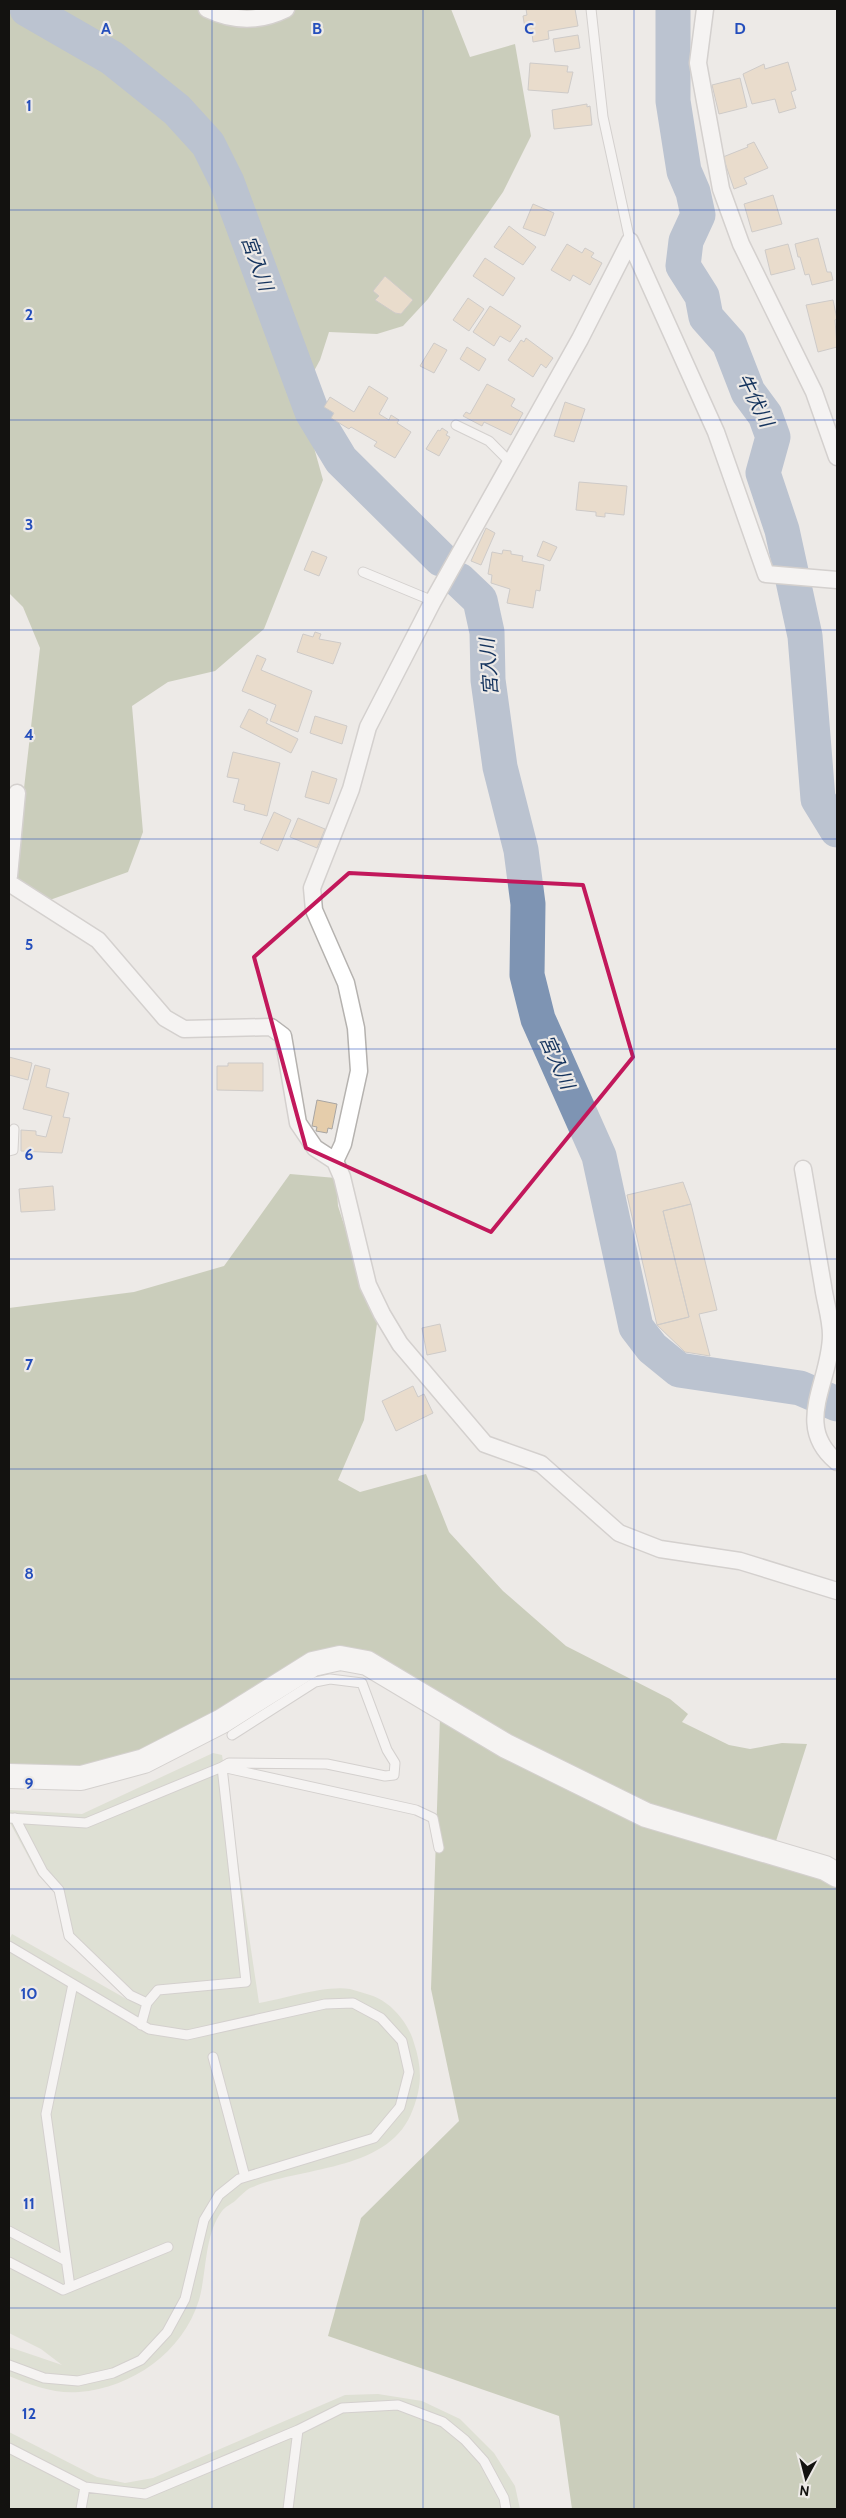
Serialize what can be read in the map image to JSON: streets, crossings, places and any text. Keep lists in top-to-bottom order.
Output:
{
  "water": ["宮入川", "牛伏川"],
  "north": "bottom",
  "grid": {
    "columns": [
      "A",
      "B",
      "C",
      "D"
    ],
    "rows": [
      "1",
      "2",
      "3",
      "4",
      "5",
      "6",
      "7",
      "8",
      "9",
      "10",
      "11",
      "12"
    ]
  }
}
